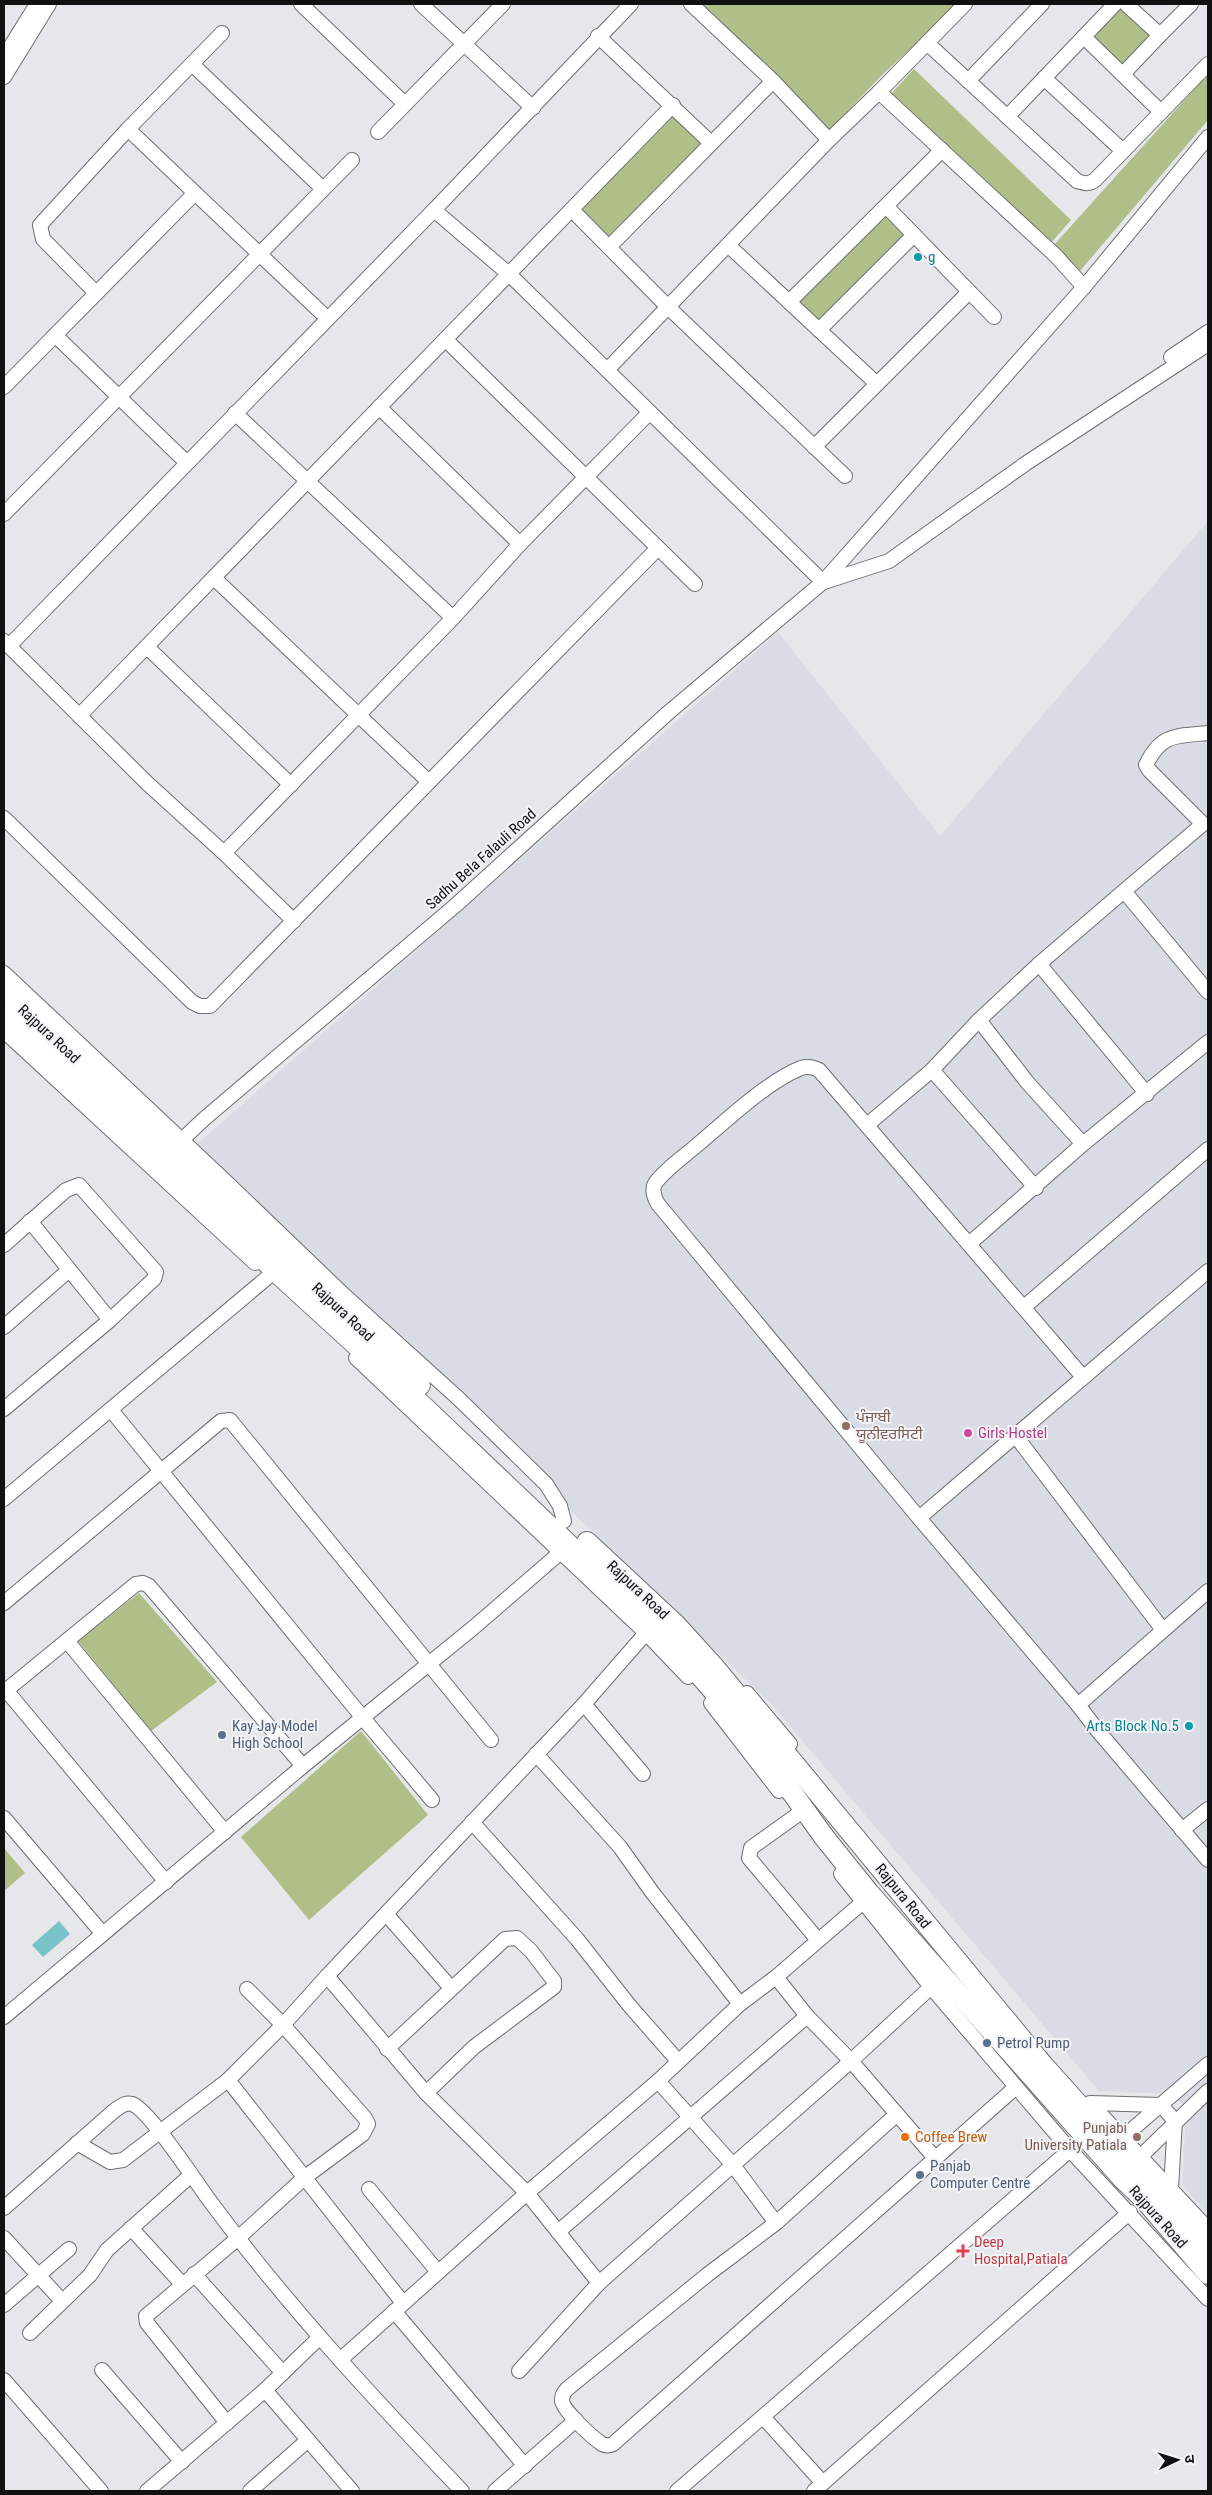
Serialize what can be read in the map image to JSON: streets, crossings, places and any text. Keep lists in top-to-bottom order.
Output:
{
  "streets": {
    "highway": ["Rajpura Road"],
    "street": ["Sadhu Bela Falauli Road"]
  },
  "crossings": [
    ["Sadhu Bela Falauli Road", "Rajpura Road"]
  ],
  "places": {
    "other": [
      "g",
      "ਪੰਜਾਬੀ ਯੂਨੀਵਰਸਿਟੀ",
      "Girls Hostel",
      "Arts Block No.5",
      "Kay Jay Model High School",
      "Petrol Pump",
      "Coffee Brew",
      "Punjabi University Patiala",
      "Panjab Computer Centre"
    ],
    "health": ["Deep Hospital,Patiala"]
  },
  "north": "right"
}
